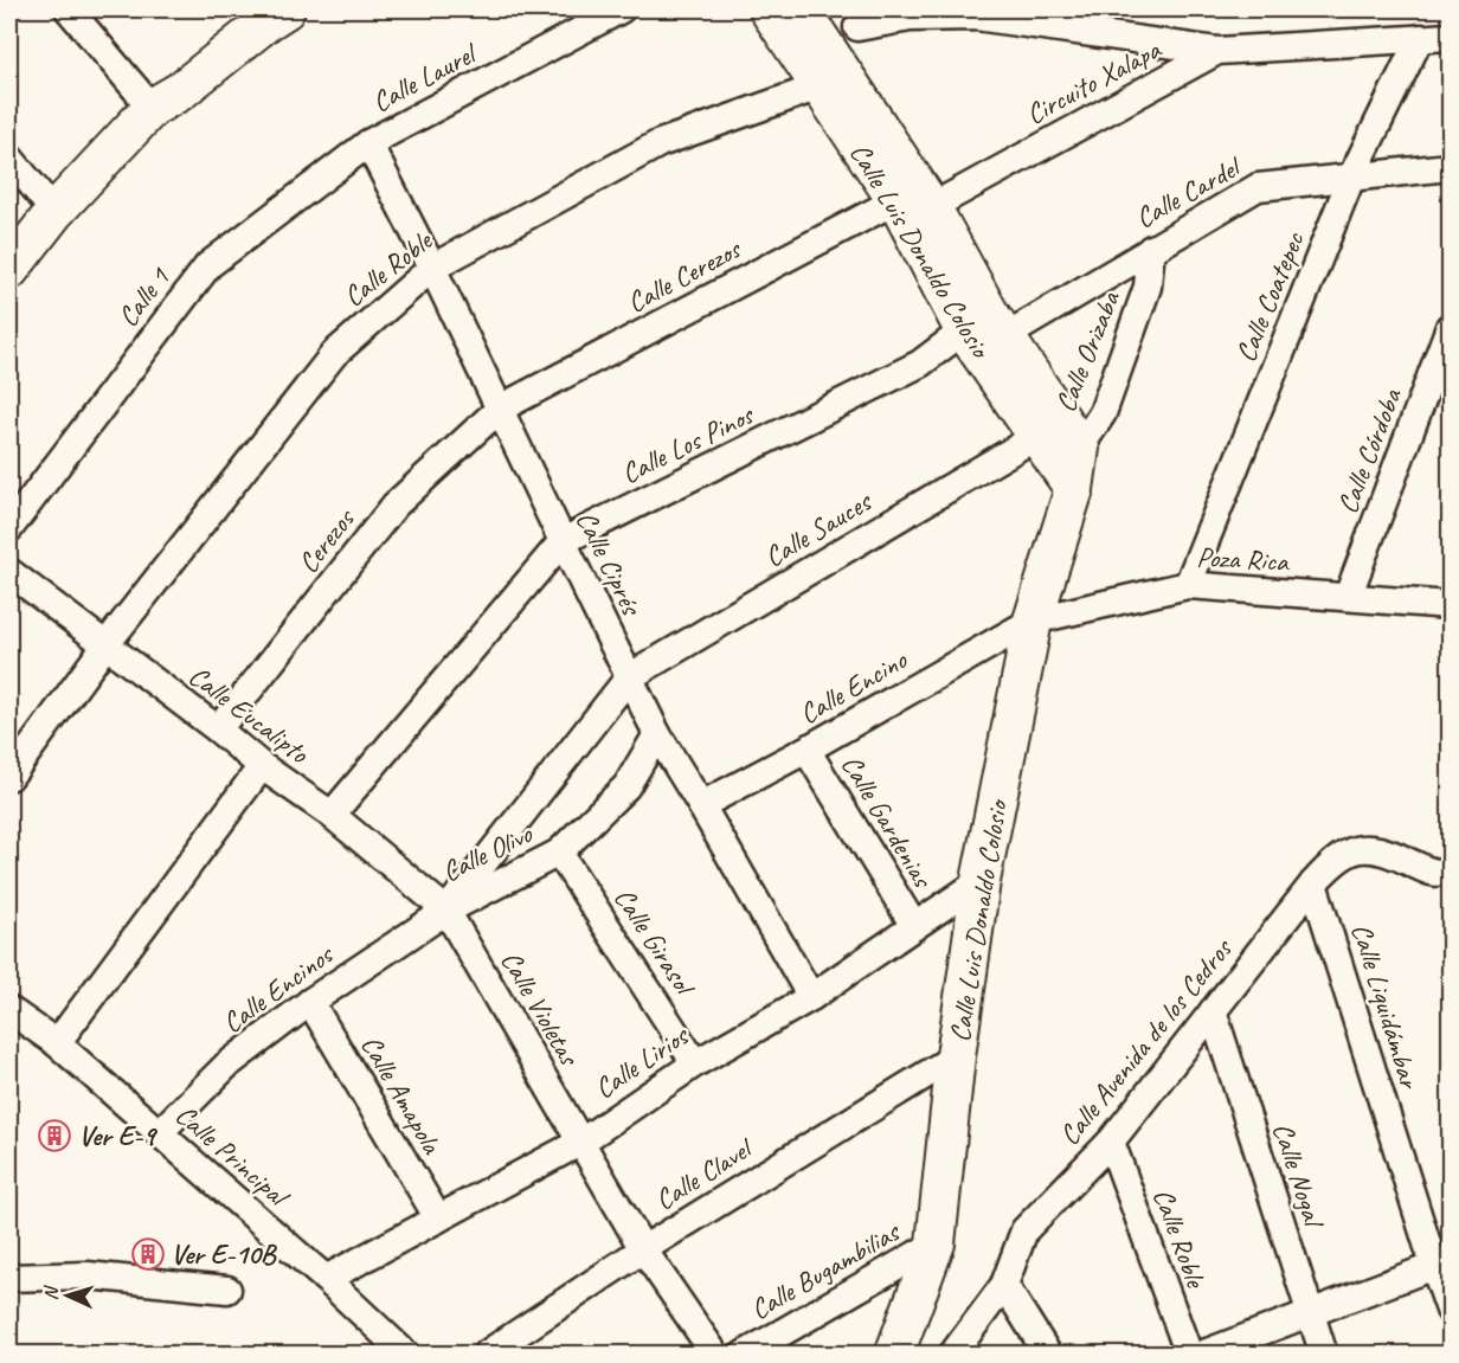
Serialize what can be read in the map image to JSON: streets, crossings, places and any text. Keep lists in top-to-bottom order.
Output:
{
  "streets": {
    "street": [
      "Calle Laurel",
      "Circuito Xalapa",
      "Calle Cardel",
      "Calle Luis Donaldo Colosio",
      "Calle Roble",
      "Calle Cerezos",
      "Calle 1",
      "Calle Coatepec",
      "Calle Orizaba",
      "Calle Los Pinos",
      "Calle Córdoba",
      "Calle Sauces",
      "Cerezos",
      "Poza Rica",
      "Calle Ciprés",
      "Calle Encino",
      "Calle Eucalipto",
      "Calle Gardenias",
      "Calle Olivo",
      "Calle Girasol",
      "Calle Encinos",
      "Calle Liquidámbar",
      "Calle Violetas",
      "Calle Avenida de los Cedros",
      "Calle Lirios",
      "Calle Amapola",
      "Calle Principal",
      "Calle Nogal",
      "Calle Clavel",
      "Calle Bugambilias"
    ]
  },
  "crossings": [
    ["Calle Laurel", "Calle 1"],
    ["Calle Laurel", "Calle Ciprés"],
    ["Circuito Xalapa", "Calle Luis Donaldo Colosio"],
    ["Circuito Xalapa", "Calle Cerezos"],
    ["Circuito Xalapa", "Calle Coatepec"],
    ["Calle Cardel", "Calle Luis Donaldo Colosio"],
    ["Calle Cardel", "Calle Coatepec"],
    ["Calle Cardel", "Calle Orizaba"],
    ["Calle Cardel", "Calle Los Pinos"],
    ["Calle Luis Donaldo Colosio", "Calle Roble"],
    ["Calle Luis Donaldo Colosio", "Calle Cerezos"],
    ["Calle Luis Donaldo Colosio", "Calle Orizaba"],
    ["Calle Luis Donaldo Colosio", "Calle Los Pinos"],
    ["Calle Luis Donaldo Colosio", "Calle Sauces"],
    ["Calle Luis Donaldo Colosio", "Poza Rica"],
    ["Calle Luis Donaldo Colosio", "Calle Encino"],
    ["Calle Luis Donaldo Colosio", "Calle Lirios"],
    ["Calle Luis Donaldo Colosio", "Calle Clavel"],
    ["Calle Luis Donaldo Colosio", "Calle Bugambilias"],
    ["Calle Roble", "Calle Ciprés"],
    ["Calle Roble", "Calle Eucalipto"],
    ["Calle Roble", "Calle Avenida de los Cedros"],
    ["Calle Cerezos", "Cerezos"],
    ["Calle Cerezos", "Calle Ciprés"],
    ["Calle 1", "Calle Ciprés"],
    ["Calle Coatepec", "Poza Rica"],
    ["Calle Los Pinos", "Calle Ciprés"],
    ["Calle Los Pinos", "Calle Eucalipto"],
    ["Calle Córdoba", "Poza Rica"],
    ["Calle Sauces", "Calle Ciprés"],
    ["Calle Sauces", "Calle Olivo"],
    ["Cerezos", "Calle Ciprés"],
    ["Cerezos", "Calle Eucalipto"],
    ["Poza Rica", "Calle Encino"],
    ["Calle Ciprés", "Calle Encino"],
    ["Calle Ciprés", "Calle Olivo"],
    ["Calle Ciprés", "Calle Lirios"],
    ["Calle Encino", "Calle Gardenias"],
    ["Calle Eucalipto", "Calle Olivo"],
    ["Calle Eucalipto", "Calle Encinos"],
    ["Calle Eucalipto", "Calle Violetas"],
    ["Calle Gardenias", "Calle Lirios"],
    ["Calle Olivo", "Calle Girasol"],
    ["Calle Olivo", "Calle Encinos"],
    ["Calle Olivo", "Calle Violetas"],
    ["Calle Girasol", "Calle Lirios"],
    ["Calle Encinos", "Calle Violetas"],
    ["Calle Encinos", "Calle Amapola"],
    ["Calle Encinos", "Calle Principal"],
    ["Calle Liquidámbar", "Calle Avenida de los Cedros"],
    ["Calle Violetas", "Calle Lirios"],
    ["Calle Violetas", "Calle Clavel"],
    ["Calle Avenida de los Cedros", "Calle Nogal"],
    ["Calle Lirios", "Calle Amapola"],
    ["Calle Lirios", "Calle Principal"]
  ],
  "places": {
    "building": ["Ver E-9", "Ver E-10B"]
  },
  "north": "left"
}
